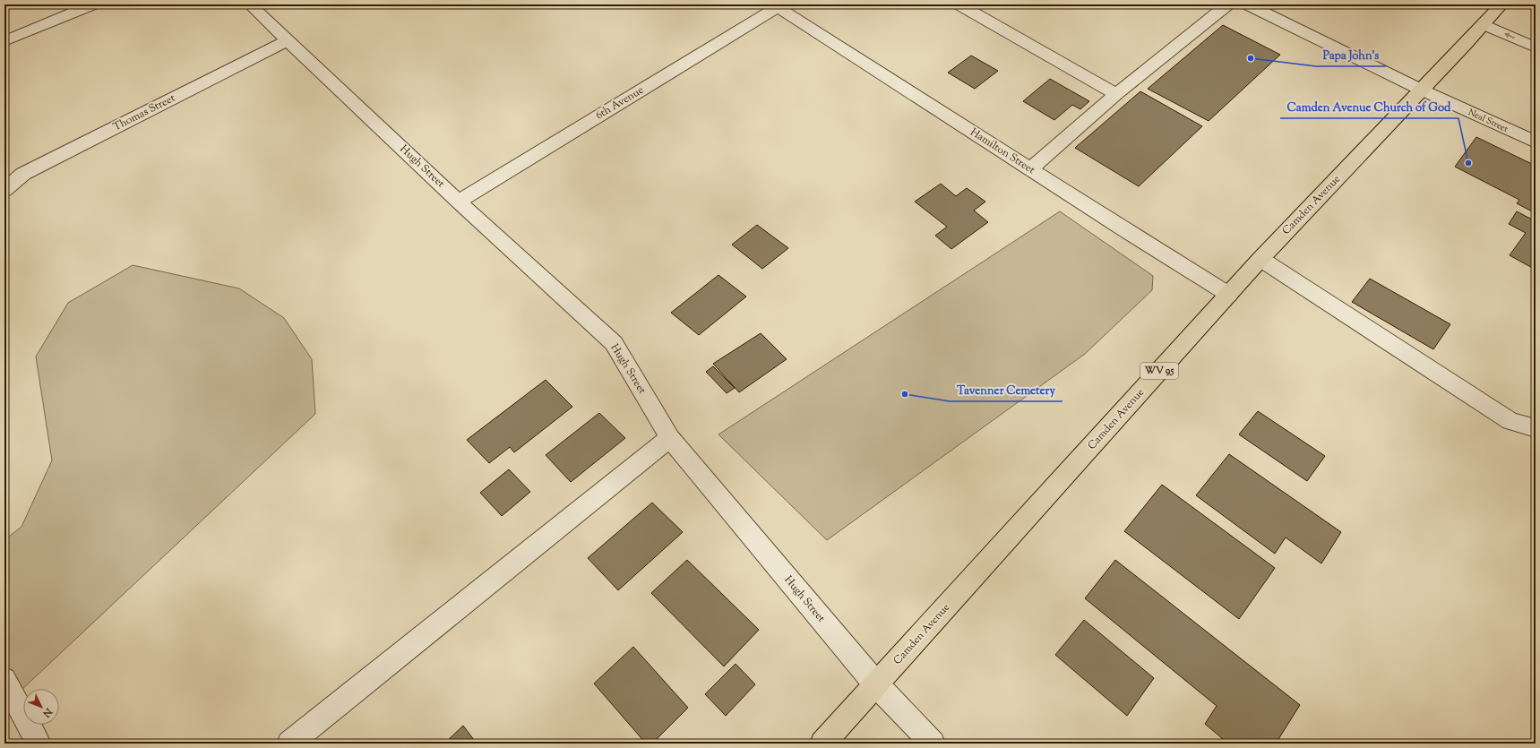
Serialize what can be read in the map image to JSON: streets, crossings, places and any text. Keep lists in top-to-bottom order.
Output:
{
  "streets": {
    "main road": ["Camden Avenue", "WV 95"],
    "street": [
      "6th Avenue",
      "Thomas Street",
      "Neal Street",
      "Hamilton Street",
      "Hugh Street"
    ]
  },
  "crossings": [
    ["6th Avenue", "Hamilton Street"],
    ["6th Avenue", "Hugh Street"],
    ["Thomas Street", "Hugh Street"],
    ["Neal Street", "Camden Avenue"],
    ["Hamilton Street", "Camden Avenue"],
    ["Hugh Street", "Camden Avenue"]
  ],
  "places": ["Papa John's", "Camden Avenue Church of God", "Tavenner Cemetery"],
  "north": "bottom right"
}
